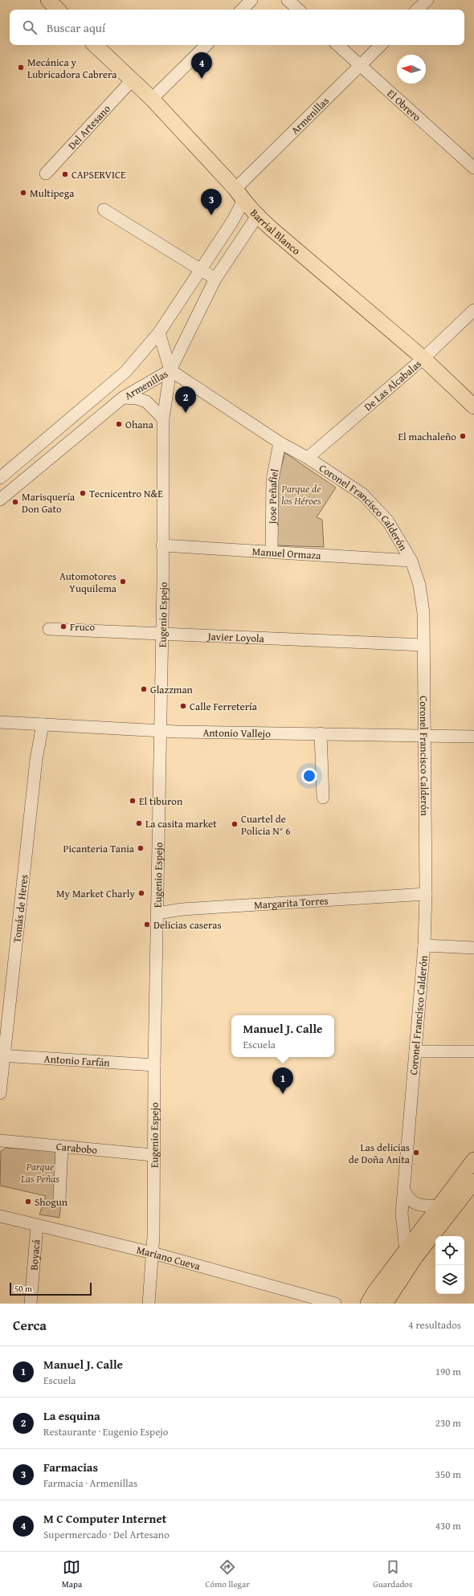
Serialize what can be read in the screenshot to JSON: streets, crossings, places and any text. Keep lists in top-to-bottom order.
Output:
{
  "streets": {
    "main road": ["Barrial Blanco"],
    "street": [
      "El Obrero",
      "Armenillas",
      "Del Artesano",
      "De Las Alcabalas",
      "Jose Peñafiel",
      "Coronel Francisco Calderón",
      "Manuel Ormaza",
      "Eugenio Espejo",
      "Javier Loyola",
      "Antonio Vallejo",
      "Margarita Torres",
      "Tomás de Heres",
      "Antonio Farfán",
      "Carabobo",
      "Boyacá",
      "Mariano Cueva"
    ]
  },
  "crossings": [
    ["El Obrero", "Armenillas"],
    ["Armenillas", "Barrial Blanco"],
    ["Armenillas", "Coronel Francisco Calderón"],
    ["Armenillas", "Eugenio Espejo"],
    ["Del Artesano", "Barrial Blanco"],
    ["Barrial Blanco", "De Las Alcabalas"],
    ["De Las Alcabalas", "Coronel Francisco Calderón"],
    ["Jose Peñafiel", "Coronel Francisco Calderón"],
    ["Jose Peñafiel", "Manuel Ormaza"],
    ["Coronel Francisco Calderón", "Manuel Ormaza"],
    ["Coronel Francisco Calderón", "Eugenio Espejo"],
    ["Coronel Francisco Calderón", "Javier Loyola"],
    ["Coronel Francisco Calderón", "Antonio Vallejo"],
    ["Coronel Francisco Calderón", "Margarita Torres"],
    ["Manuel Ormaza", "Eugenio Espejo"],
    ["Eugenio Espejo", "Javier Loyola"],
    ["Eugenio Espejo", "Antonio Vallejo"],
    ["Eugenio Espejo", "Margarita Torres"],
    ["Eugenio Espejo", "Antonio Farfán"],
    ["Eugenio Espejo", "Carabobo"],
    ["Eugenio Espejo", "Mariano Cueva"],
    ["Antonio Vallejo", "Tomás de Heres"],
    ["Tomás de Heres", "Antonio Farfán"],
    ["Boyacá", "Mariano Cueva"]
  ],
  "parks": ["Parque de los Héroes", "Parque Las Peñas"],
  "places": [
    "Mecánica y Lubricadora Cabrera",
    "CAPSERVICE",
    "Multipega",
    "Ohana",
    "El machaleño",
    "Tecnicentro N&E",
    "Marisquería Don Gato",
    "Automotores Yuquilema",
    "Fruco",
    "Glazzman",
    "Calle Ferretería",
    "El tiburon",
    "La casita market",
    "Cuartel de Policia N° 6",
    "Picanteria Tania",
    "My Market Charly",
    "Delicias caseras",
    "Las delicias de Doña Anita",
    "Shogun"
  ],
  "scale_bar": "50 m",
  "north": "left",
  "page": {
    "search": "Buscar aquí",
    "pins": [
      "4",
      "3",
      "2",
      "1"
    ],
    "popup": ["Manuel J. Calle", "Escuela"],
    "scale": "50 m",
    "heading": ["Cerca", "4 resultados"],
    "list": [
      {
        "mark": "1",
        "name": "Manuel J. Calle",
        "note": "Escuela",
        "value": "190 m"
      },
      {
        "mark": "2",
        "name": "La esquina",
        "note": "Restaurante · Eugenio Espejo",
        "value": "230 m"
      },
      {
        "mark": "3",
        "name": "Farmacias",
        "note": "Farmacia · Armenillas",
        "value": "350 m"
      },
      {
        "mark": "4",
        "name": "M C Computer Internet",
        "note": "Supermercado · Del Artesano",
        "value": "430 m"
      }
    ],
    "nav": ["Mapa", "Cómo llegar", "Guardados"]
  }
}
